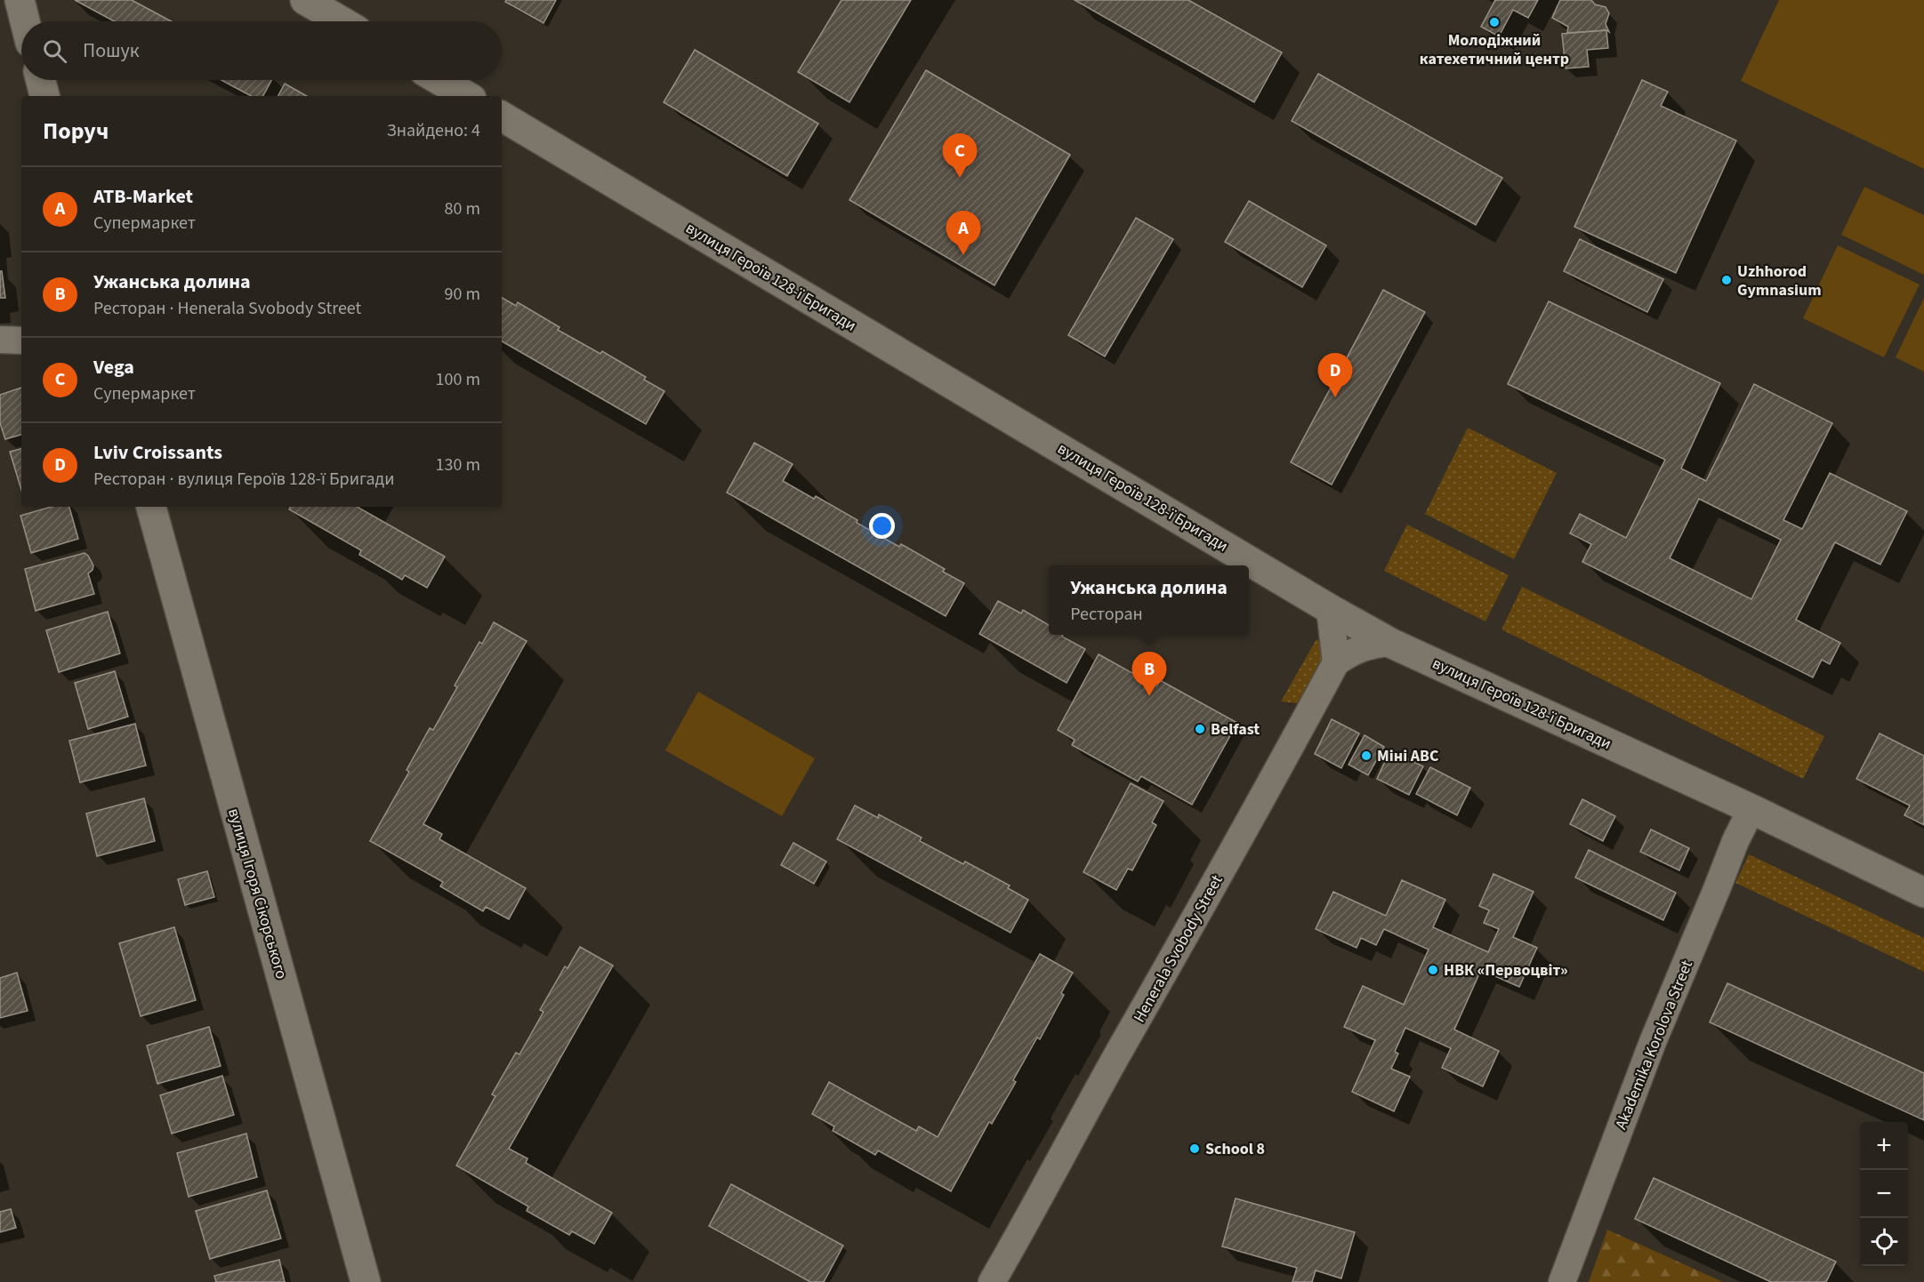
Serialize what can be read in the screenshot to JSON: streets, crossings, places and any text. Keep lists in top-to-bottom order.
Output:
{
  "streets": {
    "street": [
      "вулиця Героїв 128-ї Бригади",
      "вулиця Ігоря Сікорського",
      "Henerala Svobody Street",
      "Akademika Korolova Street"
    ]
  },
  "crossings": [
    ["вулиця Героїв 128-ї Бригади", "Akademika Korolova Street"]
  ],
  "places": [
    "Молодіжний катехетичний центр",
    "Uzhhorod Gymnasium",
    "Belfast",
    "Міні ABC",
    "НВК «Первоцвіт»",
    "School 8"
  ],
  "page": {
    "search": "Пошук",
    "heading": ["Поруч", "Знайдено: 4"],
    "pins": [
      "C",
      "A",
      "D",
      "B"
    ],
    "list": [
      {
        "mark": "A",
        "name": "ATB-Market",
        "note": "Супермаркет",
        "value": "80 m"
      },
      {
        "mark": "B",
        "name": "Ужанська долина",
        "note": "Ресторан · Henerala Svobody Street",
        "value": "90 m"
      },
      {
        "mark": "C",
        "name": "Vega",
        "note": "Супермаркет",
        "value": "100 m"
      },
      {
        "mark": "D",
        "name": "Lviv Croissants",
        "note": "Ресторан · вулиця Героїв 128-ї Бригади",
        "value": "130 m"
      }
    ],
    "popup": ["Ужанська долина", "Ресторан"],
    "map_buttons": ["+", "−"]
  }
}
